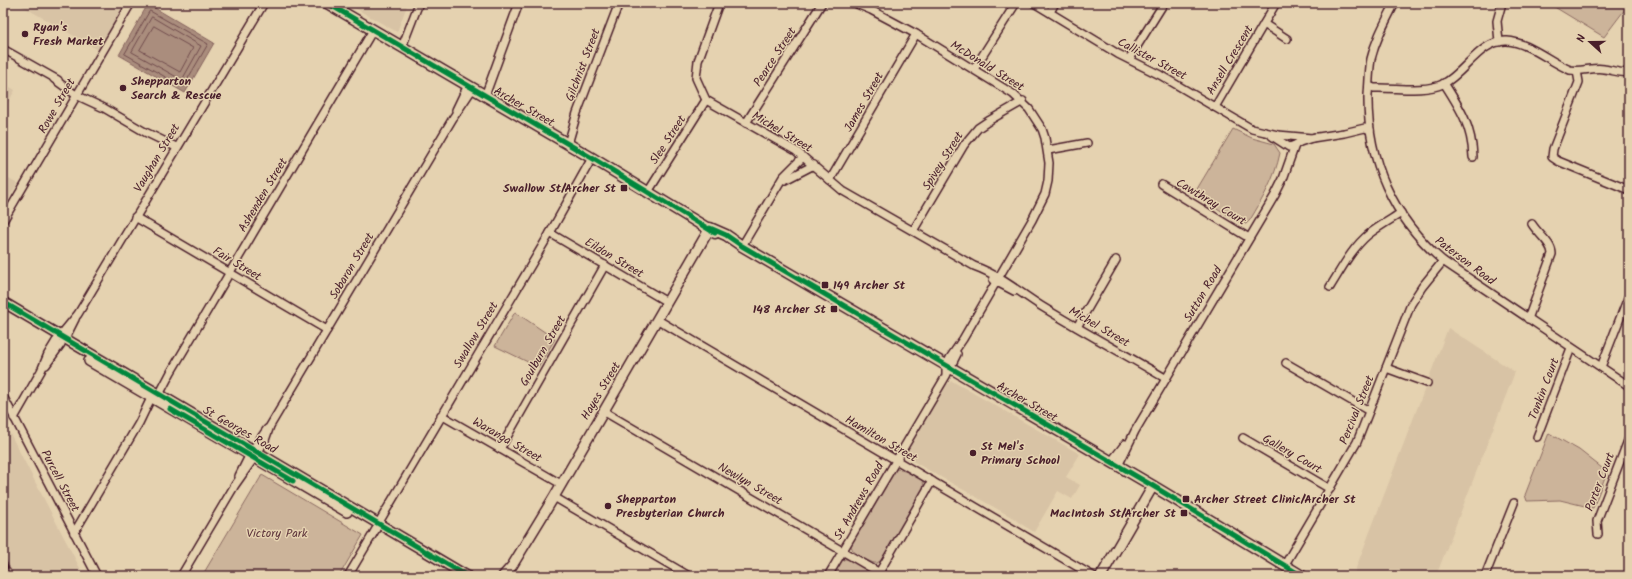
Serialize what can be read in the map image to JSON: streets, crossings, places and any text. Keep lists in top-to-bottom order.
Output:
{
  "streets": {
    "main road": ["Archer Street"],
    "street": [
      "Pearce Street",
      "Callister Street",
      "Ansell Crescent",
      "Gilchrist Street",
      "McDonald Street",
      "James Street",
      "Rowe Street",
      "Michel Street",
      "Slee Street",
      "Vaughan Street",
      "Spivey Street",
      "Ashenden Street",
      "Cawthray Court",
      "Eildon Street",
      "Paterson Road",
      "Fair Street",
      "Sobaron Street",
      "Sutton Road",
      "Swallow Street",
      "Goulburn Street",
      "Tonkin Court",
      "Hayes Street",
      "Percival Street",
      "St Georges Road",
      "Hamilton Street",
      "Waranga Street",
      "Gallery Court",
      "Purcell Street",
      "Porter Court",
      "Newlyn Street",
      "St Andrews Road"
    ]
  },
  "crossings": [
    ["Pearce Street", "Michel Street"],
    ["Callister Street", "Ansell Crescent"],
    ["Callister Street", "Paterson Road"],
    ["Callister Street", "Sutton Road"],
    ["Gilchrist Street", "Archer Street"],
    ["McDonald Street", "James Street"],
    ["McDonald Street", "Archer Street"],
    ["McDonald Street", "Michel Street"],
    ["McDonald Street", "Spivey Street"],
    ["McDonald Street", "St Andrews Road"],
    ["James Street", "Michel Street"],
    ["Archer Street", "Slee Street"],
    ["Archer Street", "Ashenden Street"],
    ["Archer Street", "Sobaron Street"],
    ["Archer Street", "Sutton Road"],
    ["Archer Street", "Swallow Street"],
    ["Archer Street", "Hayes Street"],
    ["Archer Street", "Percival Street"],
    ["Archer Street", "St Andrews Road"],
    ["Michel Street", "Slee Street"],
    ["Michel Street", "Spivey Street"],
    ["Michel Street", "Sutton Road"],
    ["Vaughan Street", "Fair Street"],
    ["Vaughan Street", "St Georges Road"],
    ["Vaughan Street", "Purcell Street"],
    ["Ashenden Street", "Fair Street"],
    ["Ashenden Street", "St Georges Road"],
    ["Ashenden Street", "Purcell Street"],
    ["Cawthray Court", "Sutton Road"],
    ["Eildon Street", "Swallow Street"],
    ["Eildon Street", "Goulburn Street"],
    ["Eildon Street", "Hayes Street"],
    ["Paterson Road", "Tonkin Court"],
    ["Paterson Road", "Percival Street"],
    ["Fair Street", "Sobaron Street"],
    ["Sobaron Street", "St Georges Road"],
    ["Swallow Street", "St Georges Road"],
    ["Swallow Street", "Waranga Street"],
    ["Goulburn Street", "Waranga Street"],
    ["Hayes Street", "Hamilton Street"],
    ["Hayes Street", "Waranga Street"],
    ["Hayes Street", "Newlyn Street"],
    ["Percival Street", "Gallery Court"],
    ["Hamilton Street", "St Andrews Road"],
    ["Newlyn Street", "St Andrews Road"]
  ],
  "parks": ["Victory Park"],
  "places": {
    "other": [
      "Ryan's Fresh Market",
      "Shepparton Search & Rescue",
      "St Mel's Primary School",
      "Shepparton Presbyterian Church"
    ],
    "transit": [
      "Swallow St/Archer St",
      "149 Archer St",
      "148 Archer St",
      "Archer Street Clinic/Archer St",
      "MacIntosh St/Archer St"
    ]
  },
  "north": "left"
}
